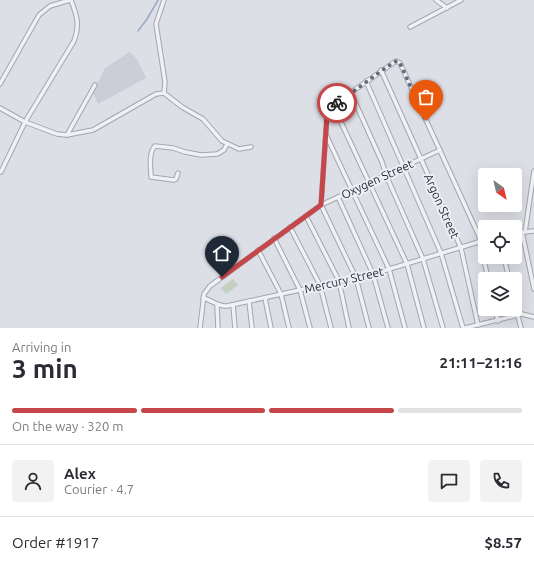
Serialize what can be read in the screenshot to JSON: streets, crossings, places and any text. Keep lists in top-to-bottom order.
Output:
{
  "streets": {
    "street": ["Oxygen Street", "Argon Street", "Mercury Street"]
  },
  "crossings": [
    ["Oxygen Street", "Argon Street"],
    ["Oxygen Street", "Mercury Street"],
    ["Argon Street", "Mercury Street"]
  ],
  "north": "bottom right",
  "page": {
    "heading": ["3 min", "Arriving in", "21:11–21:16"],
    "panel": [
      "Alex",
      "Courier · 4.7",
      "Order #1917",
      "$8.57"
    ],
    "bar": "On the way · 320 m"
  }
}
